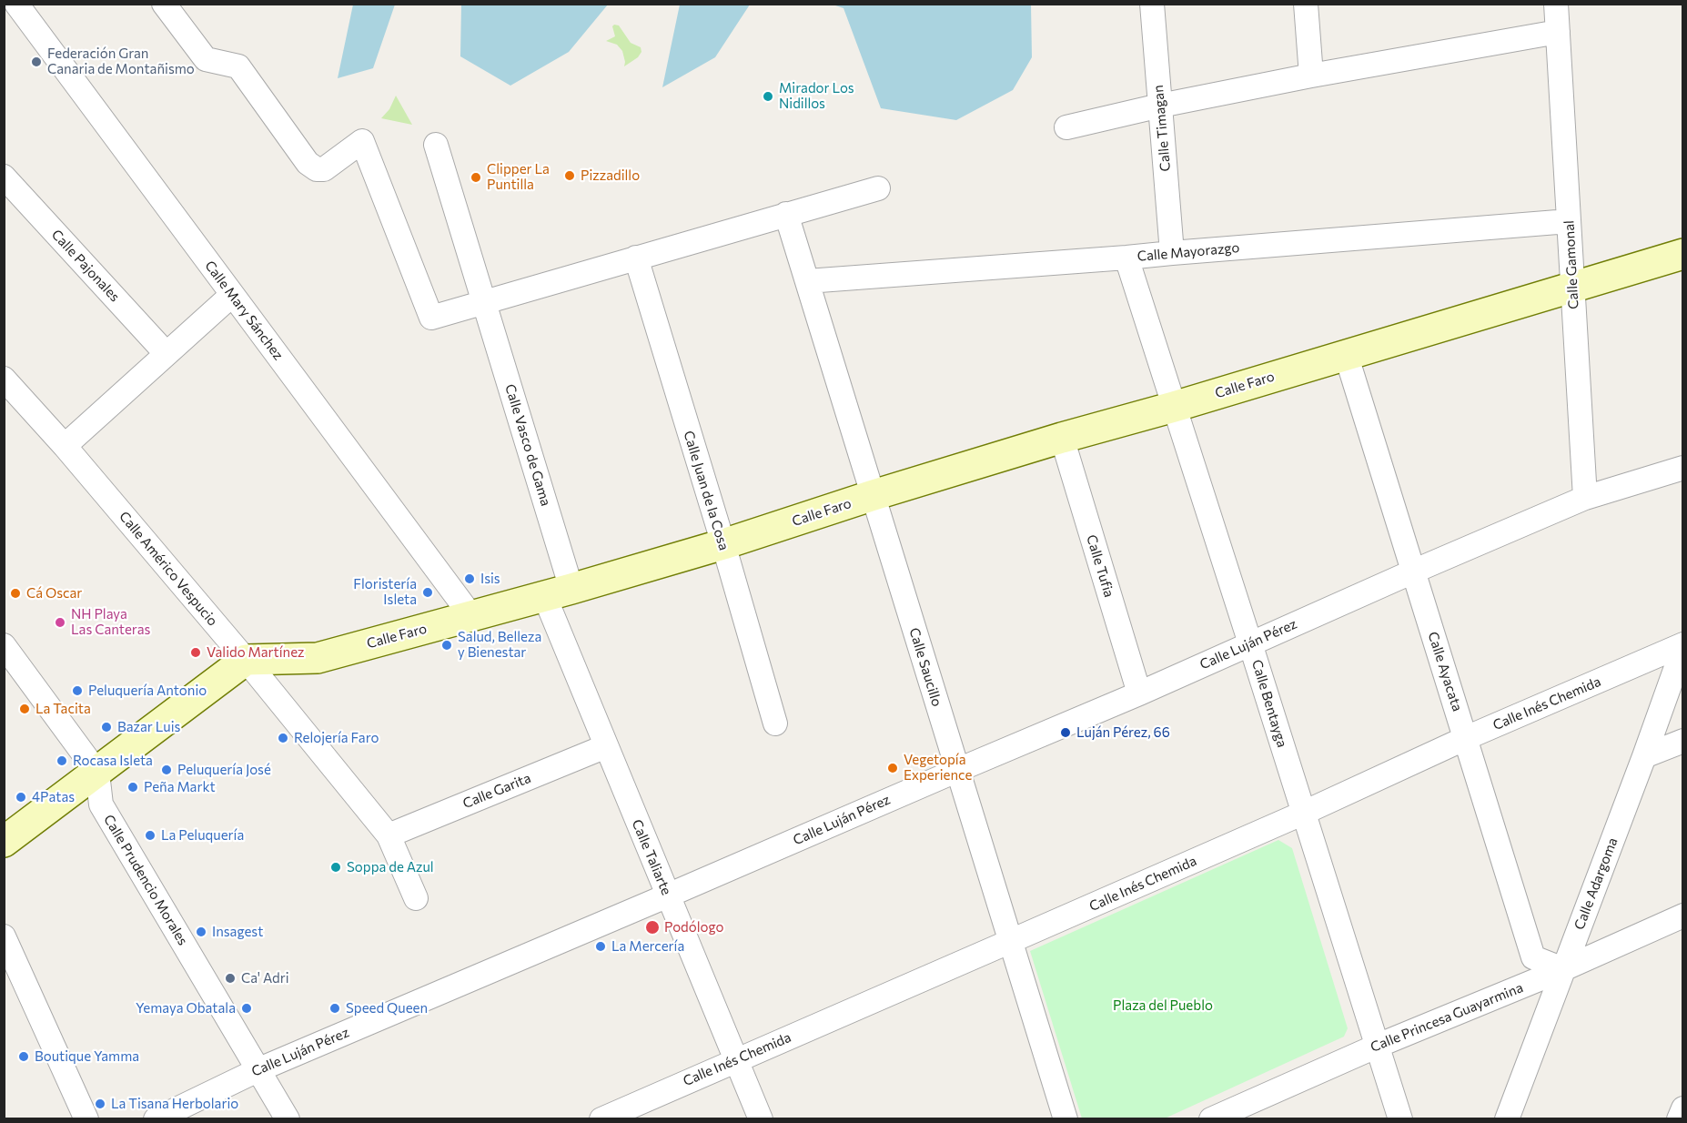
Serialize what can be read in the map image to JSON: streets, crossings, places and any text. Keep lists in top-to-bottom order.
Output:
{
  "streets": {
    "street": [
      "Calle Timagan",
      "Calle Mayorazgo",
      "Calle Gamonal",
      "Calle Pajonales",
      "Calle Mary Sánchez",
      "Calle Faro",
      "Calle Vasco de Gama",
      "Calle Juan de la Cosa",
      "Calle Tufia",
      "Calle Américo Vespucio",
      "Calle Luján Pérez",
      "Calle Saucillo",
      "Calle Ayacata",
      "Calle Bentayga",
      "Calle Inés Chemida",
      "Calle Garita",
      "Calle Taliarte",
      "Calle Prudencio Morales",
      "Calle Adargoma",
      "Calle Princesa Guayarmina"
    ]
  },
  "crossings": [
    ["Calle Timagan", "Calle Mayorazgo"],
    ["Calle Mayorazgo", "Calle Gamonal"],
    ["Calle Mayorazgo", "Calle Saucillo"],
    ["Calle Mayorazgo", "Calle Bentayga"],
    ["Calle Gamonal", "Calle Faro"],
    ["Calle Gamonal", "Calle Luján Pérez"],
    ["Calle Mary Sánchez", "Calle Faro"],
    ["Calle Faro", "Calle Vasco de Gama"],
    ["Calle Faro", "Calle Juan de la Cosa"],
    ["Calle Faro", "Calle Tufia"],
    ["Calle Faro", "Calle Américo Vespucio"],
    ["Calle Faro", "Calle Saucillo"],
    ["Calle Faro", "Calle Ayacata"],
    ["Calle Faro", "Calle Bentayga"],
    ["Calle Faro", "Calle Taliarte"],
    ["Calle Vasco de Gama", "Calle Taliarte"],
    ["Calle Tufia", "Calle Luján Pérez"],
    ["Calle Américo Vespucio", "Calle Garita"],
    ["Calle Luján Pérez", "Calle Saucillo"],
    ["Calle Luján Pérez", "Calle Ayacata"],
    ["Calle Luján Pérez", "Calle Bentayga"],
    ["Calle Luján Pérez", "Calle Taliarte"],
    ["Calle Luján Pérez", "Calle Prudencio Morales"],
    ["Calle Saucillo", "Calle Inés Chemida"],
    ["Calle Ayacata", "Calle Inés Chemida"],
    ["Calle Ayacata", "Calle Adargoma"],
    ["Calle Ayacata", "Calle Princesa Guayarmina"],
    ["Calle Bentayga", "Calle Inés Chemida"],
    ["Calle Bentayga", "Calle Princesa Guayarmina"],
    ["Calle Inés Chemida", "Calle Taliarte"],
    ["Calle Inés Chemida", "Calle Adargoma"],
    ["Calle Garita", "Calle Taliarte"],
    ["Calle Adargoma", "Calle Princesa Guayarmina"]
  ],
  "parks": ["Plaza del Pueblo"],
  "places": [
    "Federación Gran Canaria de Montañismo",
    "Mirador Los Nidillos",
    "Pizzadillo",
    "Clipper La Puntilla",
    "Isis",
    "Floristería Isleta",
    "Cá Oscar",
    "NH Playa Las Canteras",
    "Salud, Belleza y Bienestar",
    "Valido Martínez",
    "Peluquería Antonio",
    "La Tacita",
    "Bazar Luis",
    "Luján Pérez, 66",
    "Relojería Faro",
    "Rocasa Isleta",
    "Vegetopía Experience",
    "Peluquería José",
    "Peña Markt",
    "4Patas",
    "La Peluquería",
    "Soppa de Azul",
    "Podólogo",
    "Insagest",
    "La Mercería",
    "Ca' Adri",
    "Yemaya Obatala",
    "Speed Queen",
    "Boutique Yamma",
    "La Tisana Herbolario"
  ]
}
